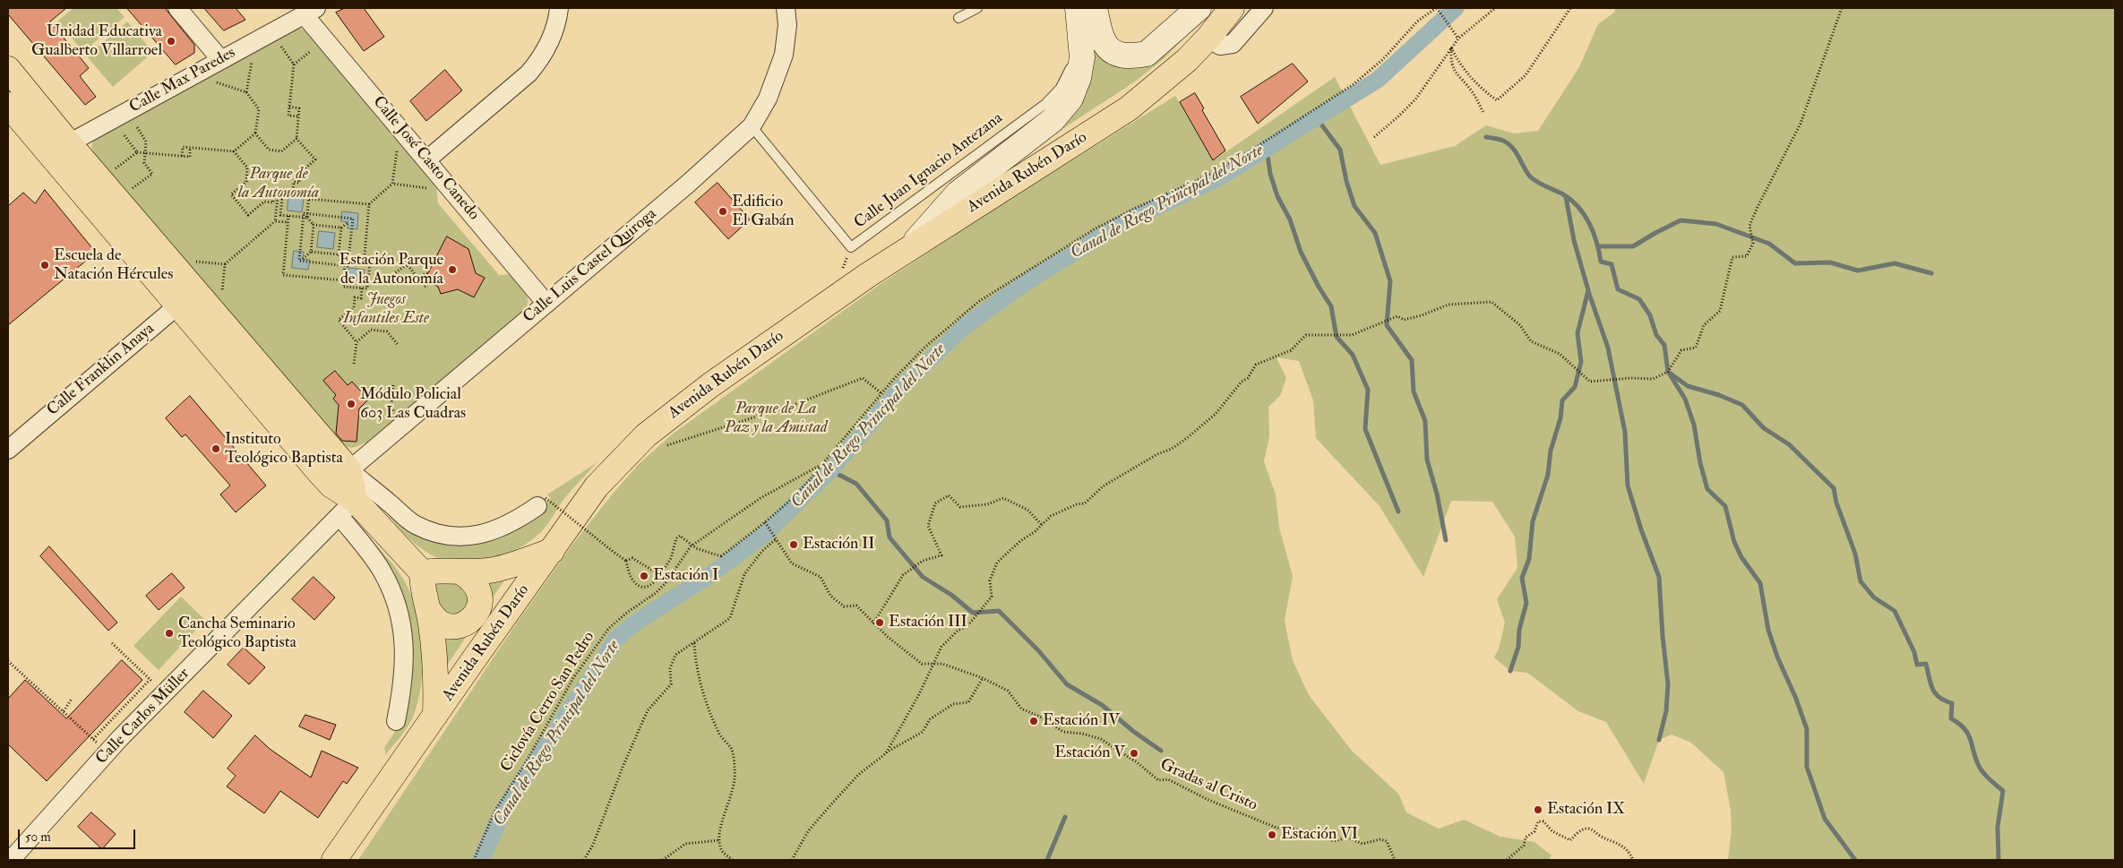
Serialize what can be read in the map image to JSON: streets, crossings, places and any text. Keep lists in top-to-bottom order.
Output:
{
  "streets": {
    "main road": ["Avenida Rubén Darío"],
    "street": [
      "Calle Max Paredes",
      "Calle José Casto Canedo",
      "Calle Luis Castel Quiroga",
      "Calle Franklin Anaya",
      "Calle Carlos Müller"
    ],
    "lane": ["Calle Juan Ignacio Antezana"],
    "path": ["Ciclovía Cerro San Pedro", "Gradas al Cristo"]
  },
  "crossings": [
    ["Calle Max Paredes", "Calle José Casto Canedo"],
    ["Calle José Casto Canedo", "Calle Luis Castel Quiroga"],
    ["Calle Juan Ignacio Antezana", "Calle Luis Castel Quiroga"]
  ],
  "water": ["Canal de Riego Principal del Norte"],
  "parks": ["Parque de la Autonomía", "Juegos Infantiles Este", "Parque de La Paz y la Amistad"],
  "places": [
    "Unidad Educativa Gualberto Villarroel",
    "Edificio El Gabán",
    "Escuela de Natación Hércules",
    "Estación Parque de la Autonomía",
    "Módulo Policial 603 Las Cuadras",
    "Instituto Teológico Baptista",
    "Estación II",
    "Estación I",
    "Estación III",
    "Cancha Seminario Teológico Baptista",
    "Estación IV",
    "Estación V",
    "Estación IX",
    "Estación VI"
  ],
  "scale_bar": "50 m"
}
